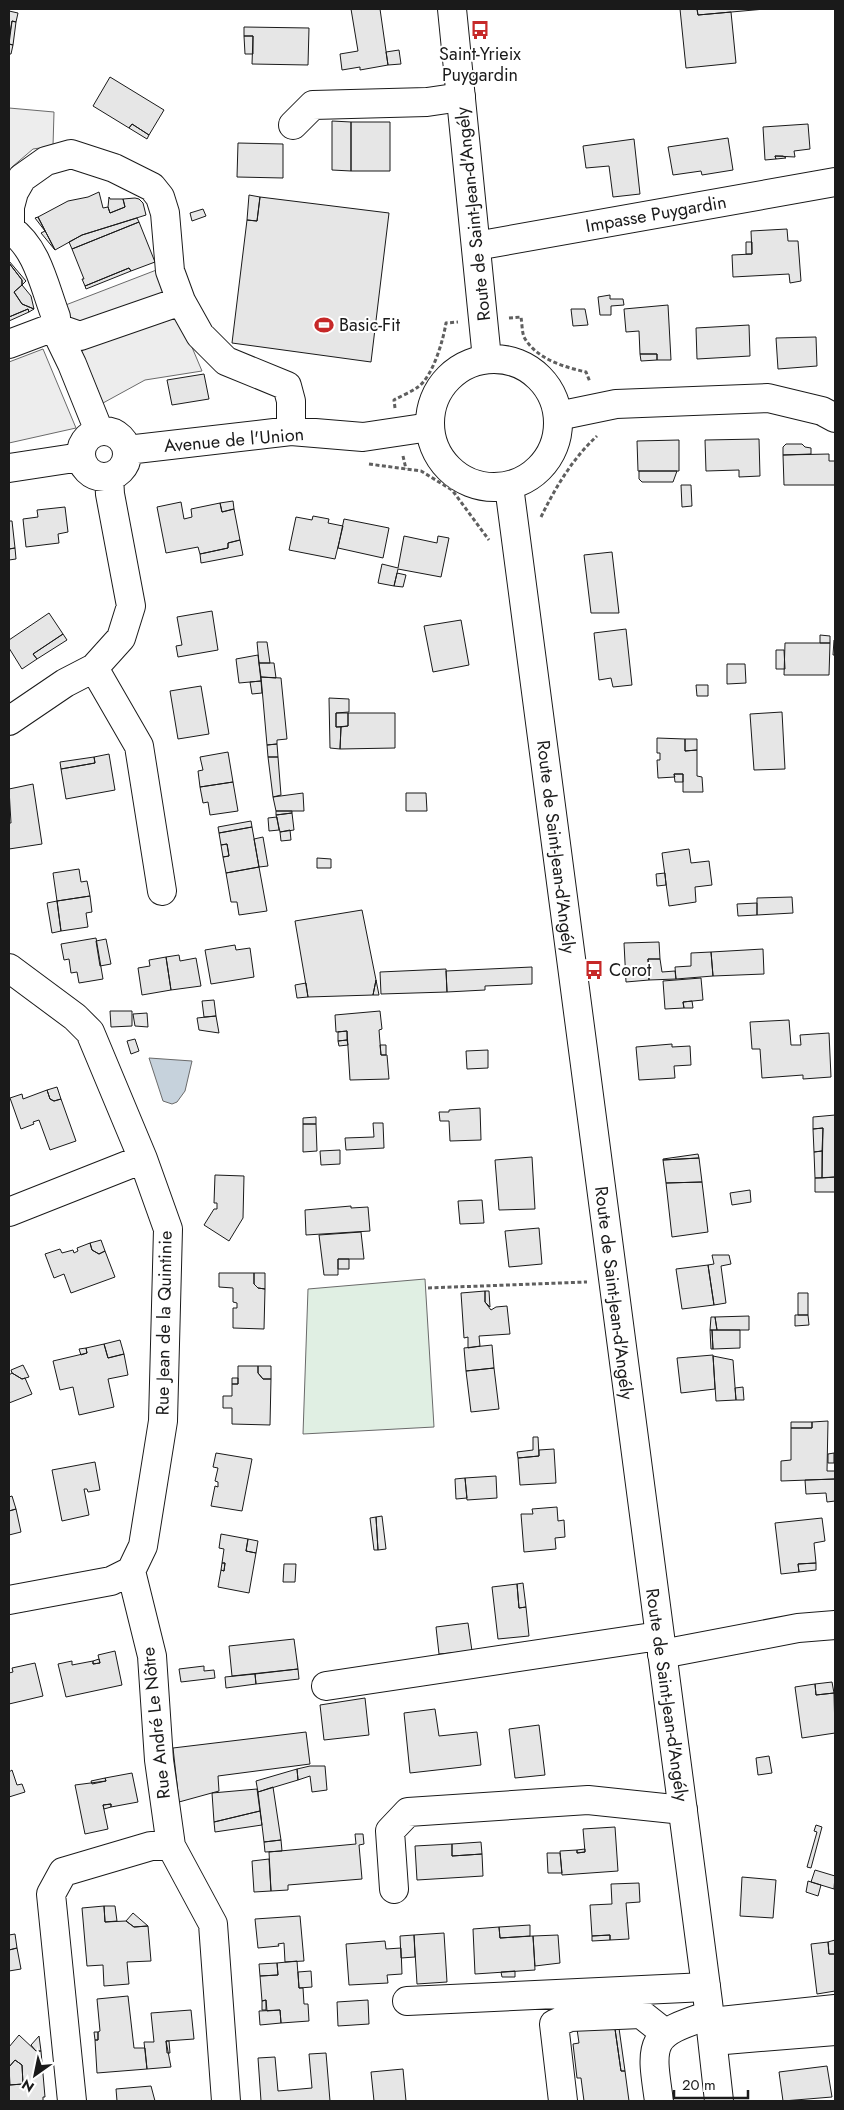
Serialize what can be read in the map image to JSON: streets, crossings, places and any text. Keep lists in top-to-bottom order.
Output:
{
  "streets": {
    "street": [
      "Route de Saint-Jean-d'Angély",
      "Impasse Puygardin",
      "Avenue de l'Union",
      "Rue Jean de la Quintinie",
      "Rue André Le Nôtre"
    ]
  },
  "crossings": [
    ["Route de Saint-Jean-d'Angély", "Impasse Puygardin"],
    ["Route de Saint-Jean-d'Angély", "Avenue de l'Union"],
    ["Rue Jean de la Quintinie", "Rue André Le Nôtre"]
  ],
  "places": {
    "bus stop": ["Saint-Yrieix Puygardin", "Corot"],
    "sports": ["Basic-Fit"]
  },
  "scale_bar": "20 m",
  "north": "bottom left"
}
